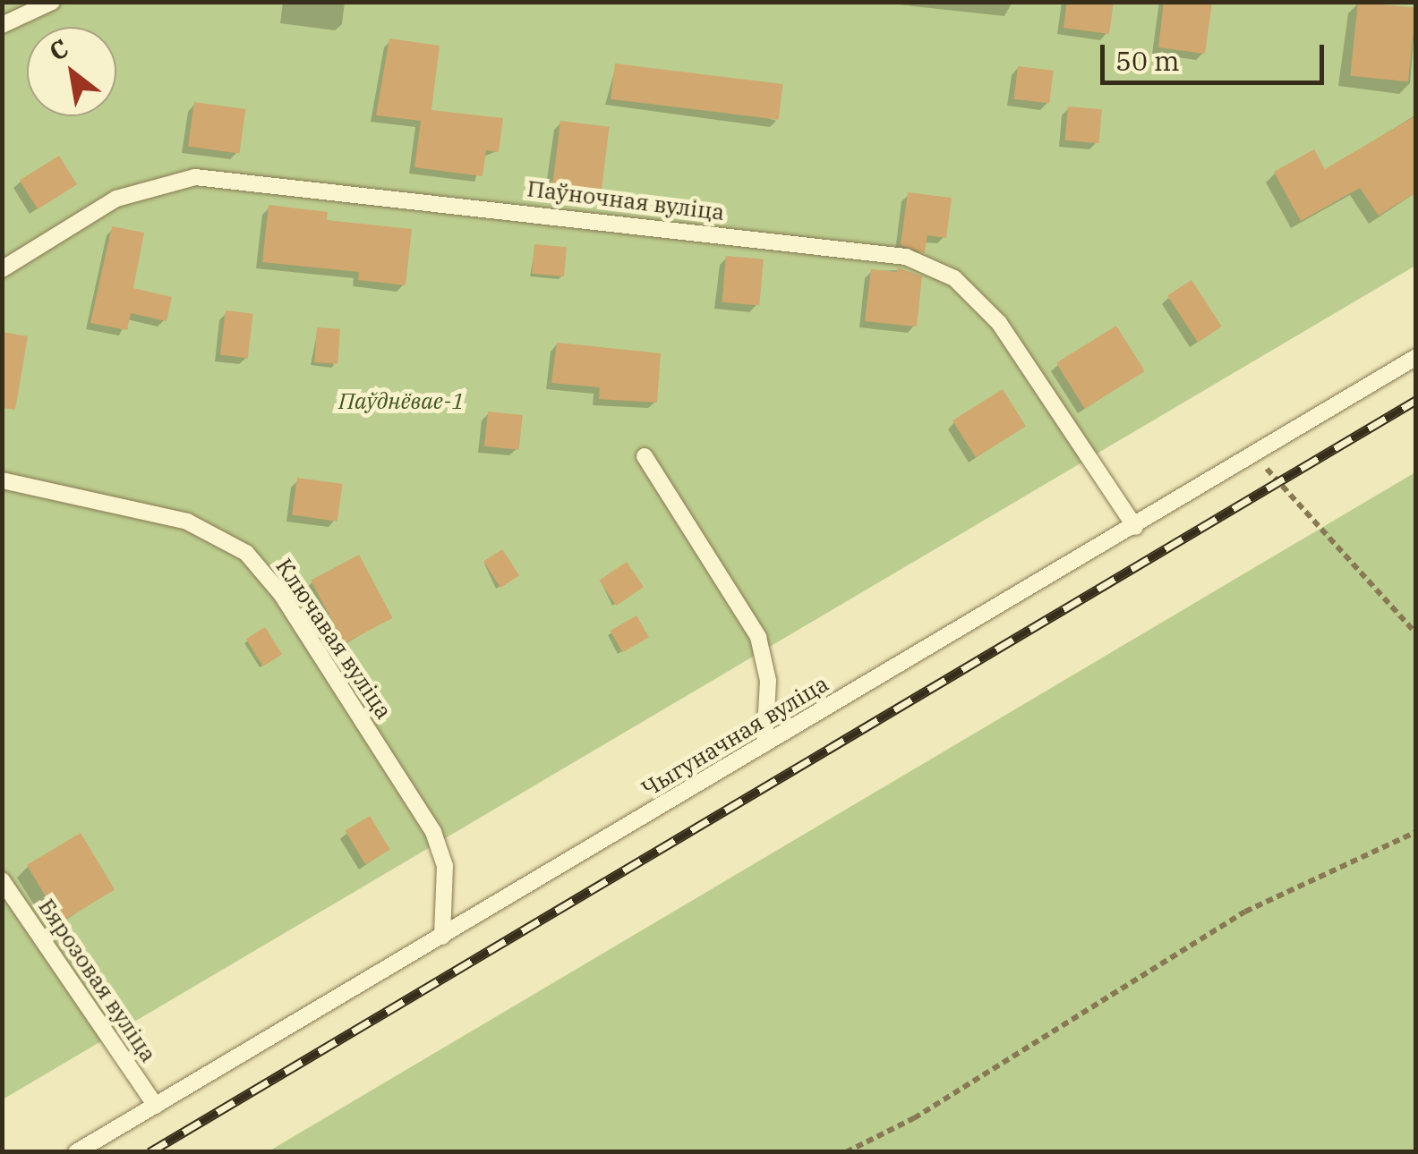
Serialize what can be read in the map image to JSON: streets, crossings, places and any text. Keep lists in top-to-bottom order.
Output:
{
  "streets": {
    "lane": [
      "Паўночная вуліца",
      "Ключавая вуліца",
      "Чыгуначная вуліца",
      "Бярозовая вуліца"
    ]
  },
  "crossings": [
    ["Паўночная вуліца", "Чыгуначная вуліца"],
    ["Ключавая вуліца", "Чыгуначная вуліца"],
    ["Чыгуначная вуліца", "Бярозовая вуліца"]
  ],
  "parks": ["Паўднёвае-1"],
  "scale_bar": "50 m",
  "north": "top left"
}
